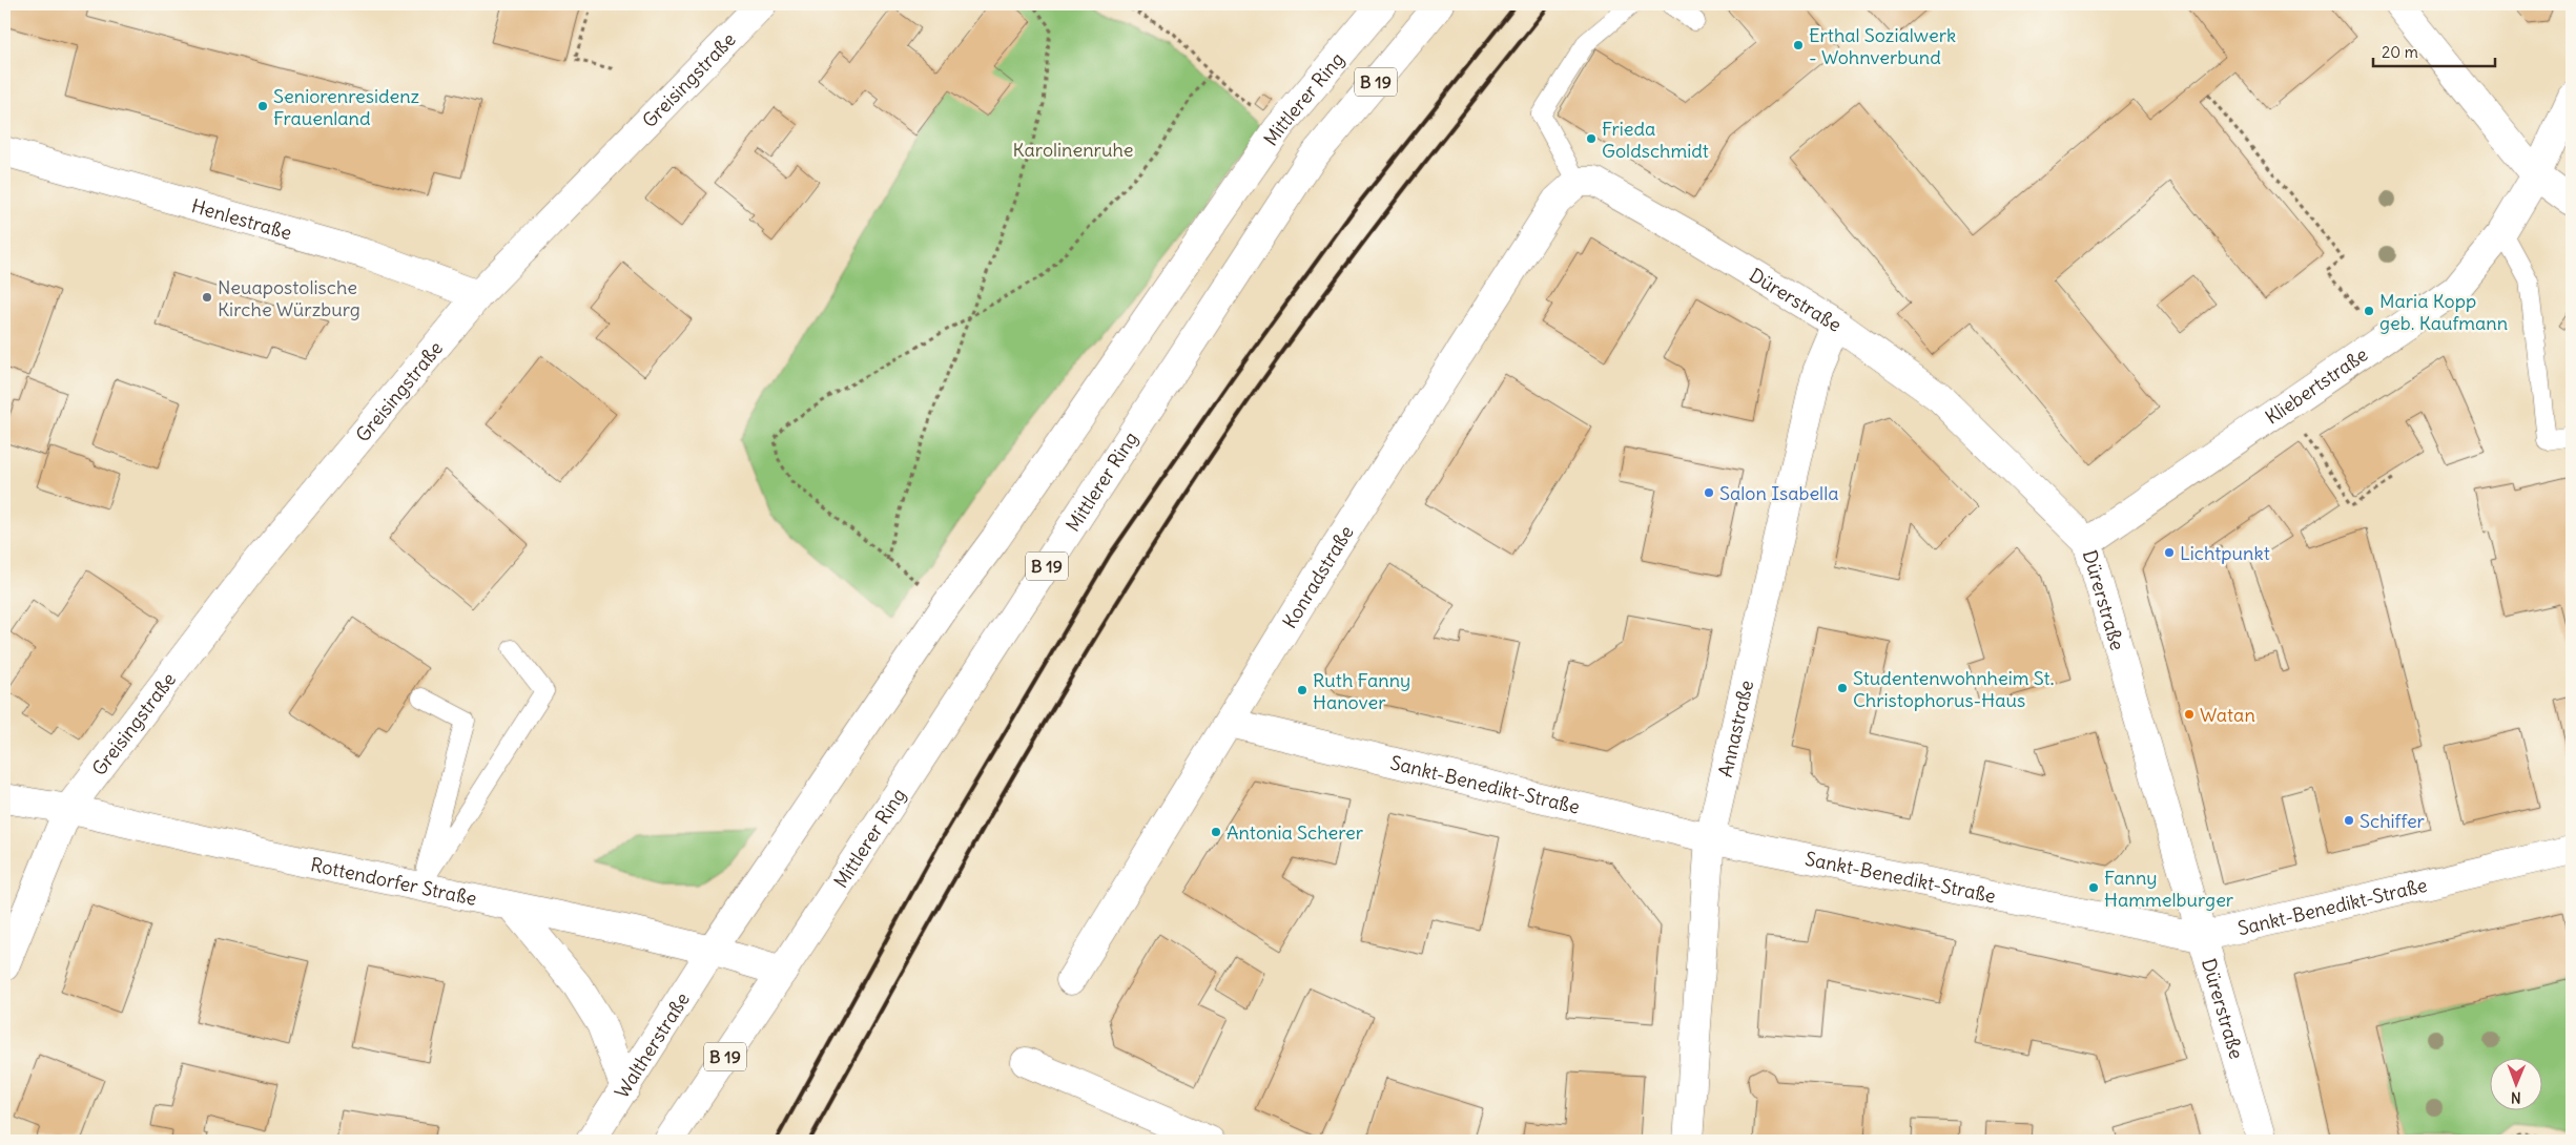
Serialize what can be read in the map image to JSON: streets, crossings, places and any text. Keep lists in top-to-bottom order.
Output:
{
  "streets": {
    "street": [
      "Greisingstraße",
      "B 19",
      "Mittlerer Ring",
      "Henlestraße",
      "Dürerstraße",
      "Kliebertstraße",
      "Konradstraße",
      "Annastraße",
      "Sankt-Benedikt-Straße",
      "Rottendorfer Straße",
      "Waltherstraße"
    ]
  },
  "crossings": [
    ["Greisingstraße", "Henlestraße"],
    ["Greisingstraße", "Rottendorfer Straße"],
    ["B 19", "Mittlerer Ring"],
    ["B 19", "Rottendorfer Straße"],
    ["Mittlerer Ring", "Rottendorfer Straße"],
    ["Mittlerer Ring", "Waltherstraße"],
    ["Dürerstraße", "Kliebertstraße"],
    ["Dürerstraße", "Konradstraße"],
    ["Dürerstraße", "Annastraße"],
    ["Dürerstraße", "Sankt-Benedikt-Straße"],
    ["Konradstraße", "Sankt-Benedikt-Straße"],
    ["Annastraße", "Sankt-Benedikt-Straße"],
    ["Rottendorfer Straße", "Waltherstraße"]
  ],
  "parks": ["Karolinenruhe"],
  "places": [
    "Erthal Sozialwerk - Wohnverbund",
    "Seniorenresidenz Frauenland",
    "Frieda Goldschmidt",
    "Neuapostolische Kirche Würzburg",
    "Maria Kopp geb. Kaufmann",
    "Salon Isabella",
    "Lichtpunkt",
    "Studentenwohnheim St. Christophorus-Haus",
    "Ruth Fanny Hanover",
    "Watan",
    "Schiffer",
    "Antonia Scherer",
    "Fanny Hammelburger"
  ],
  "scale_bar": "20 m",
  "north": "bottom"
}
